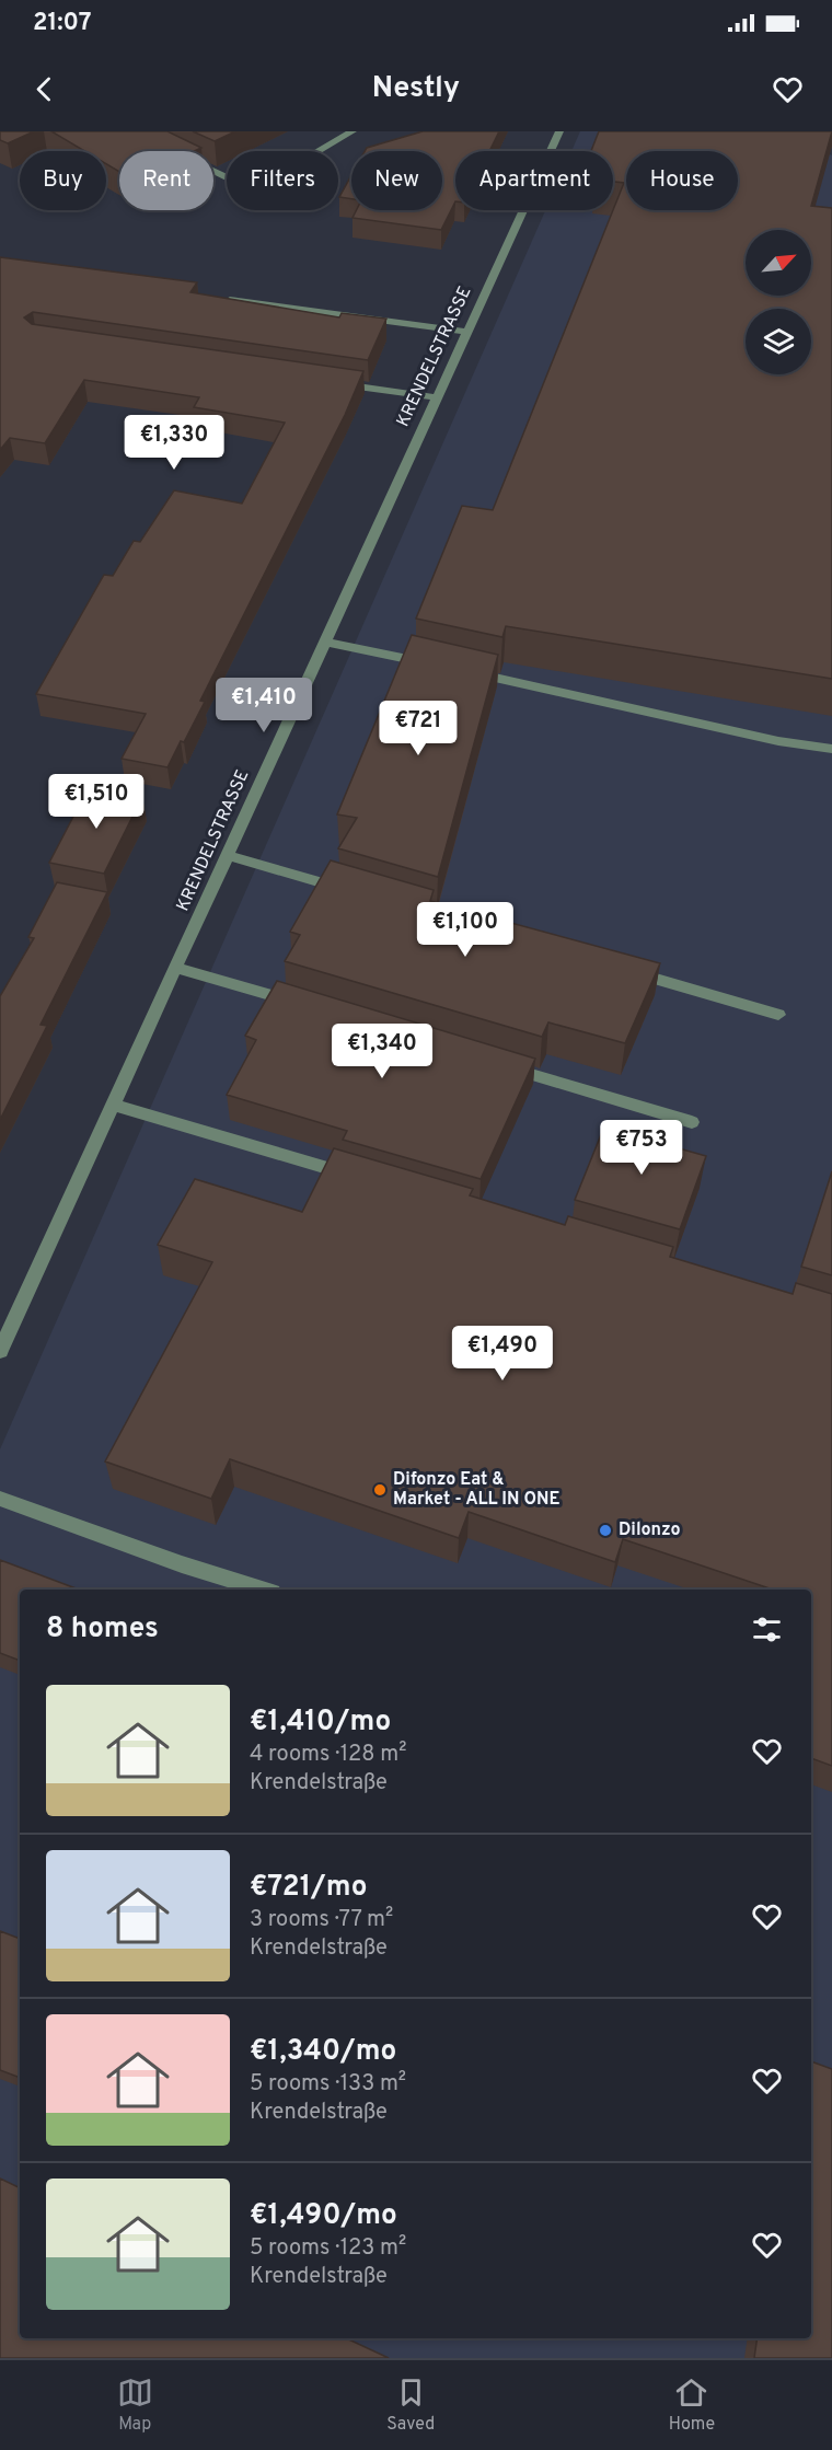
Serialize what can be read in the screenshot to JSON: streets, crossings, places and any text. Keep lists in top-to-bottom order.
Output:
{
  "streets": {
    "street": ["KRENDELSTRASSE"]
  },
  "places": ["Difonzo Eat & Market - ALL IN ONE", "Dilonzo"],
  "north": "top right",
  "page": {
    "status": "21:07",
    "header": "Nestly",
    "chip": [
      "Buy",
      "Rent",
      "Filters",
      "New",
      "Apartment",
      "House"
    ],
    "price": [
      "€1,330",
      "€1,410",
      "€721",
      "€1,510",
      "€1,100",
      "€1,340",
      "€753",
      "€1,490"
    ],
    "heading": "8 homes",
    "list": [
      {
        "name": "€1,410/mo",
        "note": "4 rooms · 128 m² · Krendelstraße"
      },
      {
        "name": "€721/mo",
        "note": "3 rooms · 77 m² · Krendelstraße"
      },
      {
        "name": "€1,340/mo",
        "note": "5 rooms · 133 m² · Krendelstraße"
      },
      {
        "name": "€1,490/mo",
        "note": "5 rooms · 123 m² · Krendelstraße"
      }
    ],
    "tabs": ["Map", "Saved", "Home"]
  }
}
